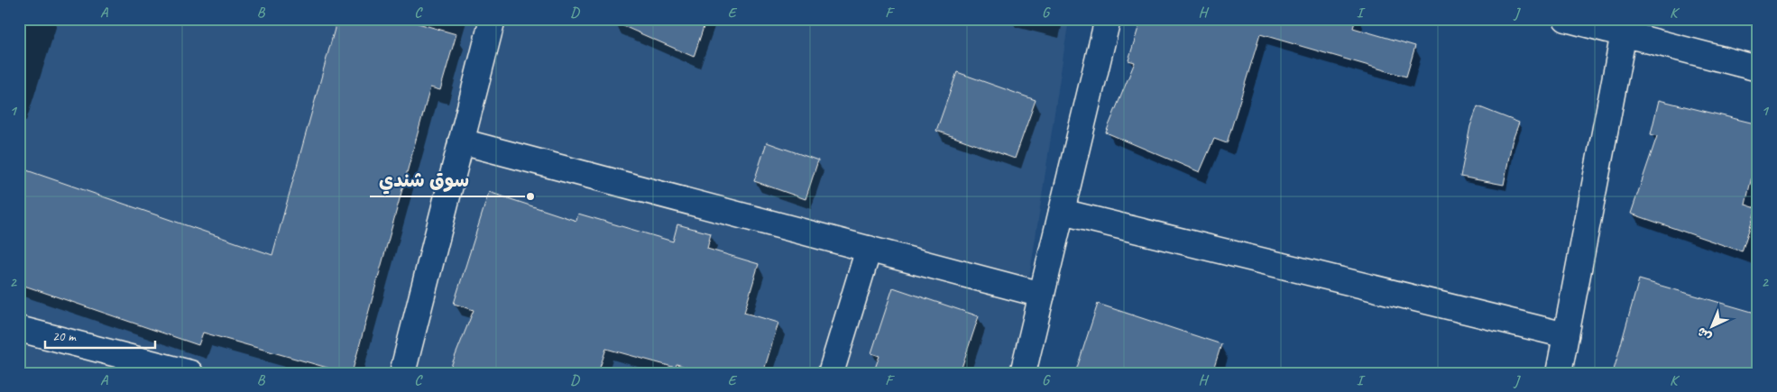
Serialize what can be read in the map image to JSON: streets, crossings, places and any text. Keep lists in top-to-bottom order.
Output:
{
  "places": ["سوق شندي"],
  "scale_bar": "20 m",
  "north": "bottom left",
  "grid": {
    "columns": [
      "A",
      "B",
      "C",
      "D",
      "E",
      "F",
      "G",
      "H",
      "I",
      "J",
      "K"
    ],
    "rows": ["1", "2"]
  }
}
